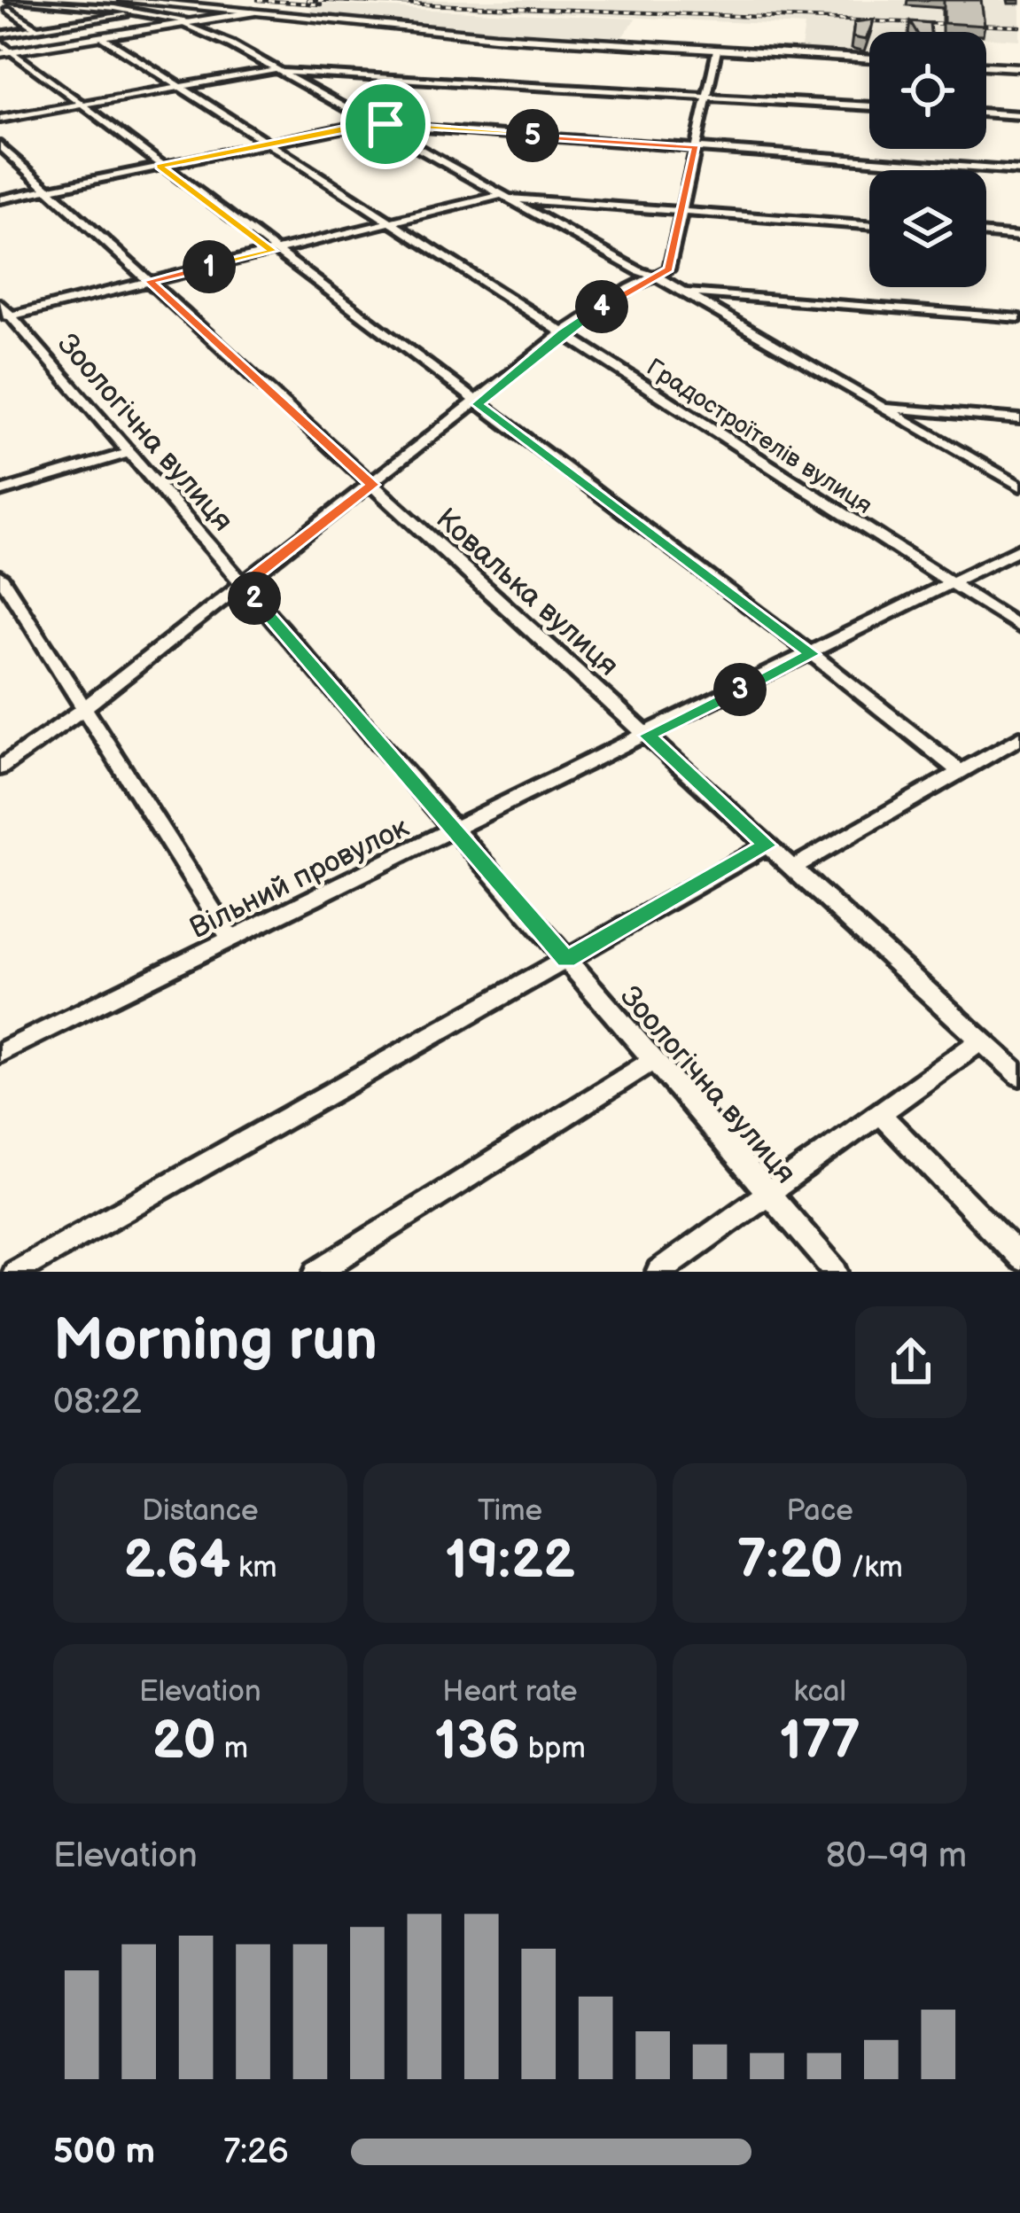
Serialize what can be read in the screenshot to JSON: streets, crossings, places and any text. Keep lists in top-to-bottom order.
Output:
{
  "streets": {
    "street": [
      "Зоологічна вулиця",
      "Градостроїтелiв вулиця",
      "Ковалька вулиця",
      "Вільний провулок"
    ]
  },
  "crossings": [
    ["Зоологічна вулиця", "Вільний провулок"],
    ["Градостроїтелiв вулиця", "Вільний провулок"],
    ["Ковалька вулиця", "Вільний провулок"]
  ],
  "page": {
    "pins": [
      "5",
      "1",
      "4",
      "2",
      "3"
    ],
    "heading": ["Morning run", "08:22"],
    "stats": [
      ["Distance", "2.64 km"],
      ["Time", "19:22"],
      ["Pace", "7:20 /km"],
      ["Elevation", "20 m"],
      ["Heart rate", "136 bpm"],
      ["kcal", "177"]
    ],
    "chart": ["Elevation", "80–99 m"],
    "list": [
      {
        "name": "500 m",
        "note": "7:26"
      }
    ]
  }
}
